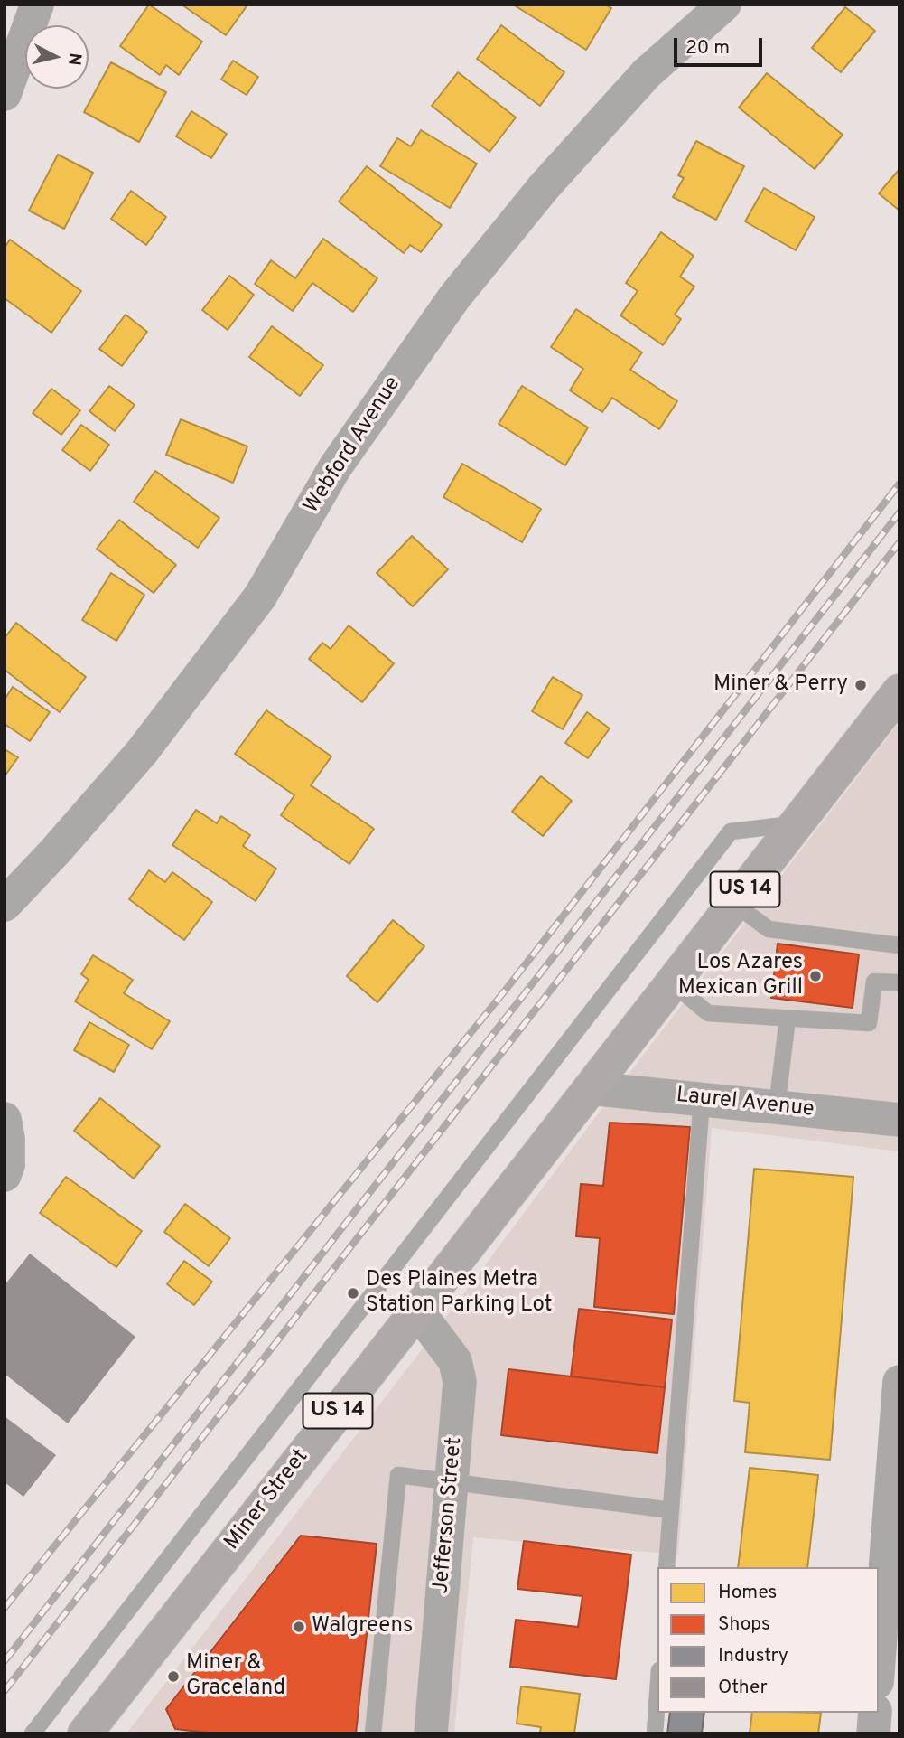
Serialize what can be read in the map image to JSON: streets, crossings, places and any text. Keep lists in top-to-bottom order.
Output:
{
  "streets": {
    "main road": ["US 14", "Miner Street"],
    "street": ["Webford Avenue", "Laurel Avenue", "Jefferson Street"]
  },
  "crossings": [
    ["US 14", "Laurel Avenue"],
    ["US 14", "Miner Street"],
    ["Laurel Avenue", "Miner Street"],
    ["Miner Street", "Jefferson Street"]
  ],
  "places": [
    "Miner & Perry",
    "Los Azares Mexican Grill",
    "Des Plaines Metra Station Parking Lot",
    "Walgreens",
    "Miner & Graceland"
  ],
  "legend": [
    "Homes",
    "Shops",
    "Industry",
    "Other"
  ],
  "scale_bar": "20 m",
  "north": "right"
}
